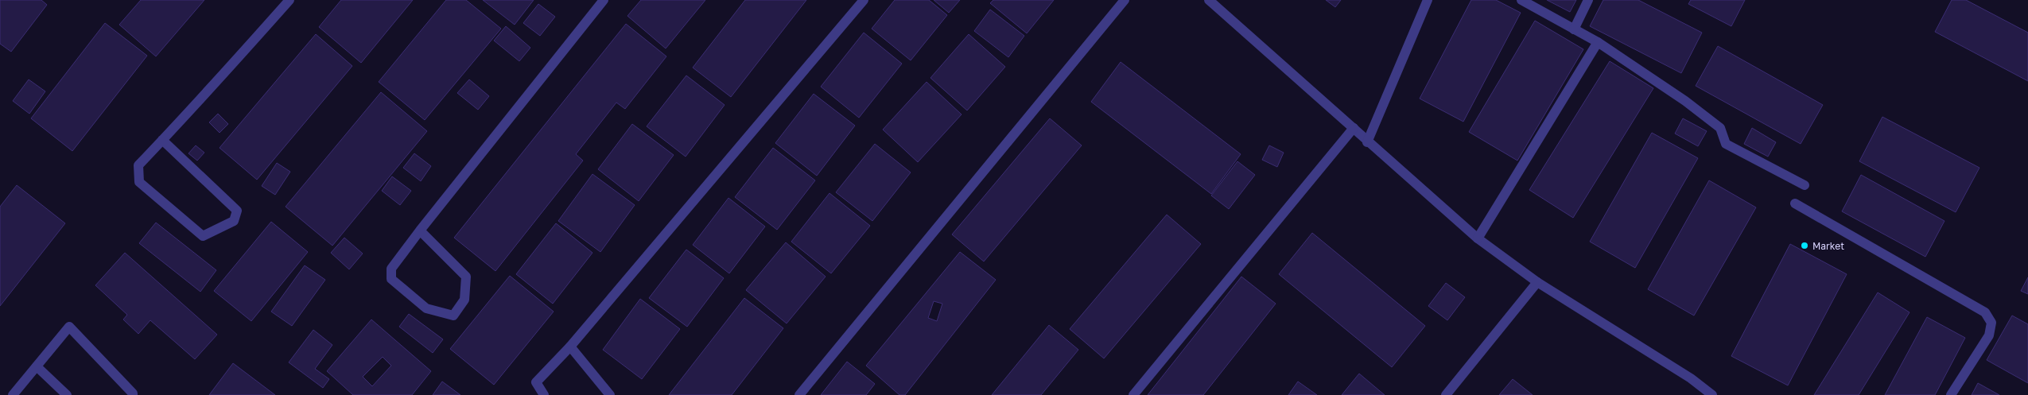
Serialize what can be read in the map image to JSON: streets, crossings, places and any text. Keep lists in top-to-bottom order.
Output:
{
  "places": ["Market"]
}
